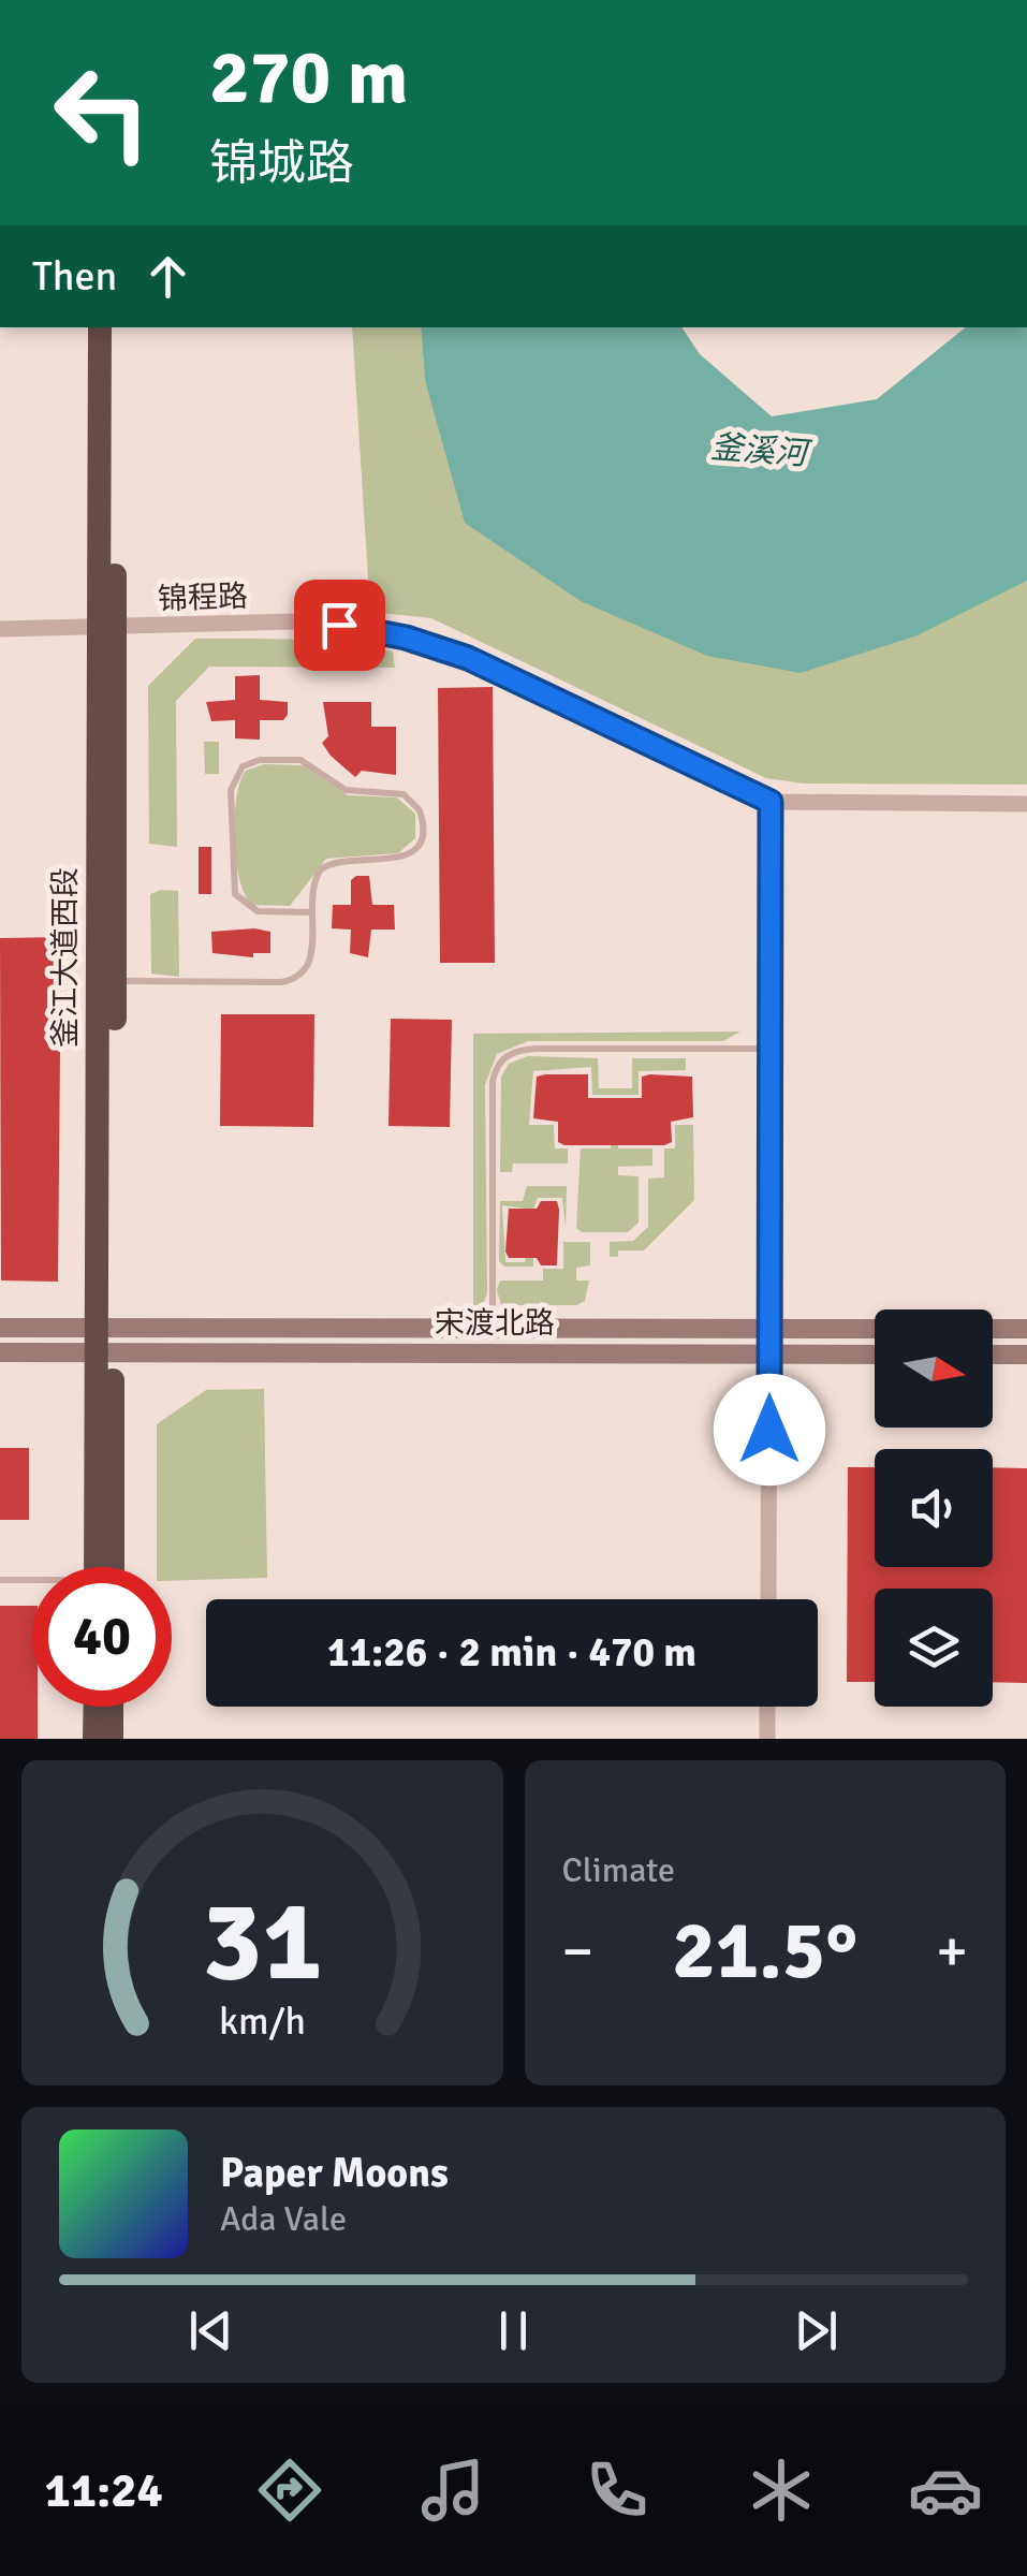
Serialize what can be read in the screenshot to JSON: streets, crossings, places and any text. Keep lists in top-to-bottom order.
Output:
{
  "streets": {
    "highway": ["釜江大道西段"],
    "main road": ["宋渡北路"],
    "street": ["锦程路"]
  },
  "crossings": [
    ["锦程路", "釜江大道西段"],
    ["釜江大道西段", "宋渡北路"]
  ],
  "water": ["釜溪河"],
  "north": "right",
  "page": {
    "turn": ["270 m", "锦城路"],
    "then": "Then",
    "limit": "40",
    "trip": "11:26 · 2 min · 470 m",
    "tile": "Climate",
    "heat": ["−", "21.5°", "+"],
    "song": ["Paper Moons", "Ada Vale"],
    "tabs": "11:24",
    "gauge": ["31", "km/h"]
  }
}
